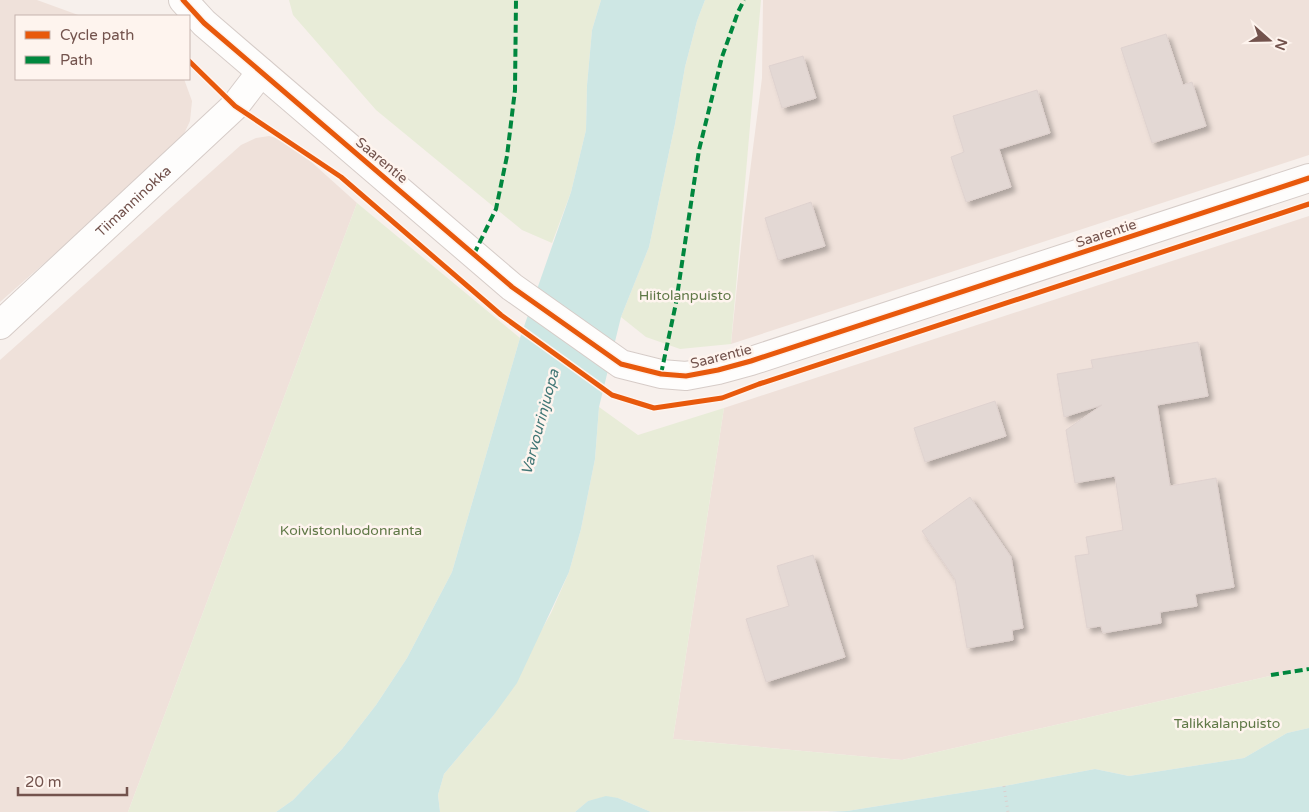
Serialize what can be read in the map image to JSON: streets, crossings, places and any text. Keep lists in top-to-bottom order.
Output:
{
  "streets": {
    "street": ["Saarentie", "Tiimanninokka"]
  },
  "crossings": [
    ["Saarentie", "Tiimanninokka"]
  ],
  "water": ["Varvourinjuopa"],
  "parks": ["Hiitolanpuisto", "Koivistonluodonranta", "Talikkalanpuisto"],
  "legend": ["Cycle path", "Path"],
  "scale_bar": "20 m",
  "north": "right"
}
